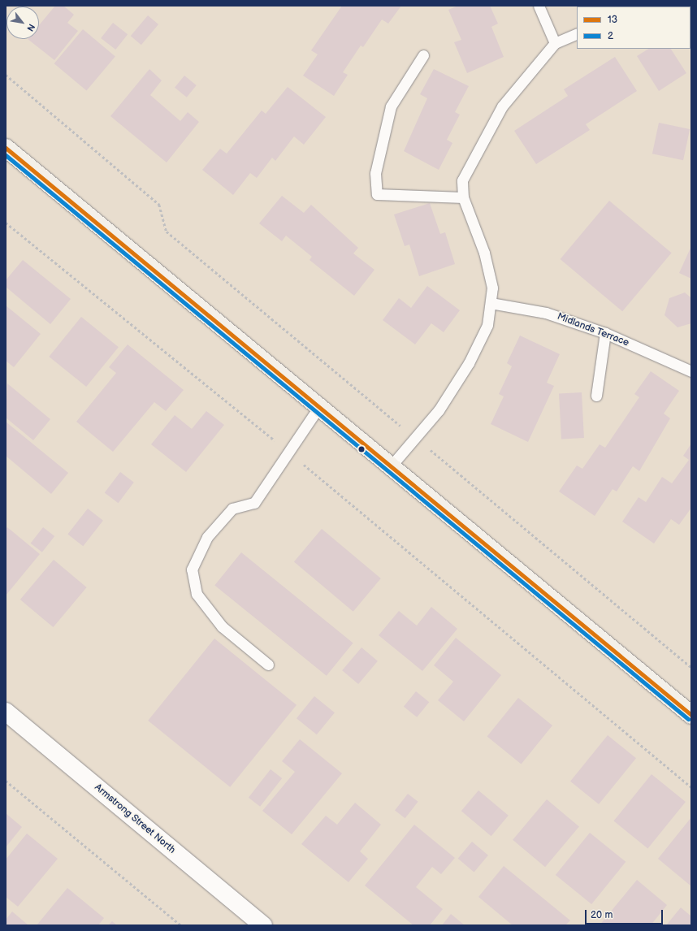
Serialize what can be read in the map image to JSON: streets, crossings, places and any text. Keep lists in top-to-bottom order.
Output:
{
  "streets": {
    "street": ["Armstrong Street North"],
    "lane": ["Midlands Terrace"]
  },
  "lines": ["transit line 13", "transit line 2"],
  "legend": ["13", "2"],
  "scale_bar": "20 m",
  "north": "bottom right"
}
